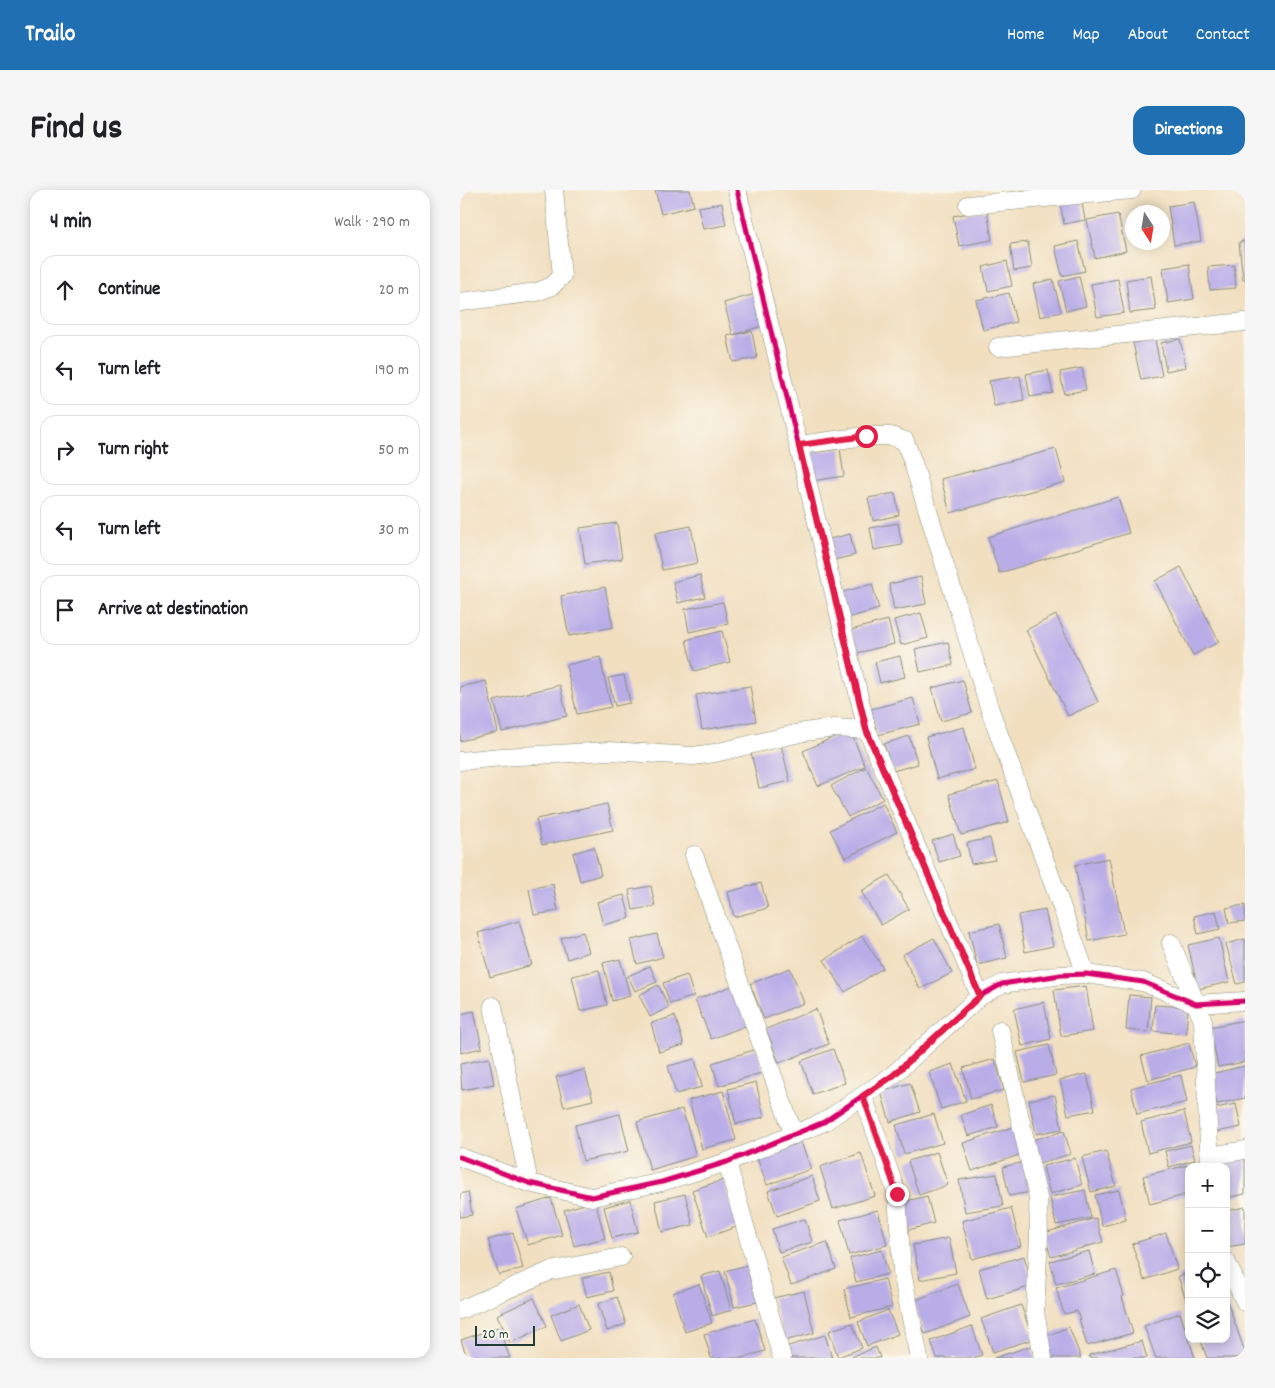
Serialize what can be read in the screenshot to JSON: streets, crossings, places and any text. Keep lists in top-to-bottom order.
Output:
{
  "scale_bar": "20 m",
  "north": "bottom",
  "page": {
    "header": "Trailo",
    "nav": [
      "Home",
      "Map",
      "About",
      "Contact"
    ],
    "title": "Find us",
    "buttons": "Directions",
    "heading": ["4 min", "Walk · 290 m"],
    "list": [
      ["Continue", "20 m"],
      ["Turn left", "190 m"],
      ["Turn right", "50 m"],
      ["Turn left", "30 m"],
      "Arrive at destination"
    ],
    "map_buttons": ["+", "−"],
    "scale": "20 m"
  }
}
